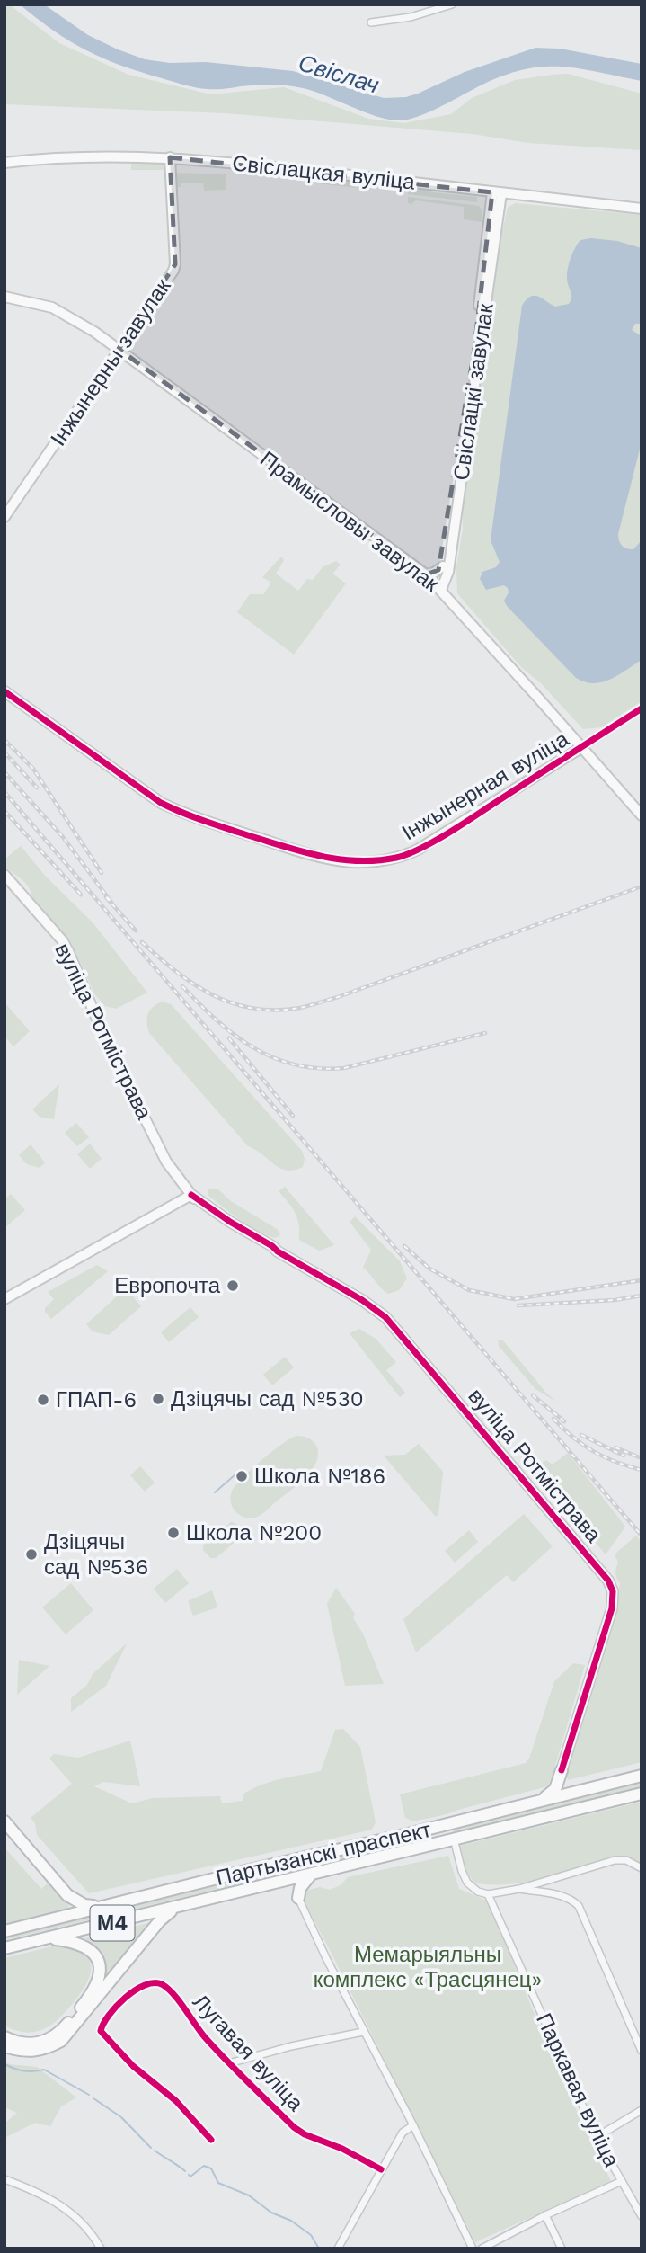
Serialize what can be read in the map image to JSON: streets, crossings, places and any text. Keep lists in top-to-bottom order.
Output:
{
  "streets": {
    "highway": ["Партызанскі праспект", "М4"],
    "street": [
      "Свіслацкая вуліца",
      "Інжынерны завулак",
      "Свіслацкі завулак",
      "Прамысловы завулак",
      "Інжынерная вуліца",
      "вуліца Ротмістрава",
      "Лугавая вуліца",
      "Паркавая вуліца"
    ]
  },
  "crossings": [
    ["Свіслацкая вуліца", "Інжынерны завулак"],
    ["Свіслацкая вуліца", "Свіслацкі завулак"],
    ["Інжынерны завулак", "Прамысловы завулак"],
    ["Свіслацкі завулак", "Прамысловы завулак"],
    ["Прамысловы завулак", "Інжынерная вуліца"]
  ],
  "water": ["Свіслач"],
  "parks": ["Мемарыяльны комплекс «Трасцянец»"],
  "places": [
    "Европочта",
    "Дзіцячы сад №530",
    "ГПАП-6",
    "Школа №186",
    "Школа №200",
    "Дзіцячы сад №536"
  ]
}
